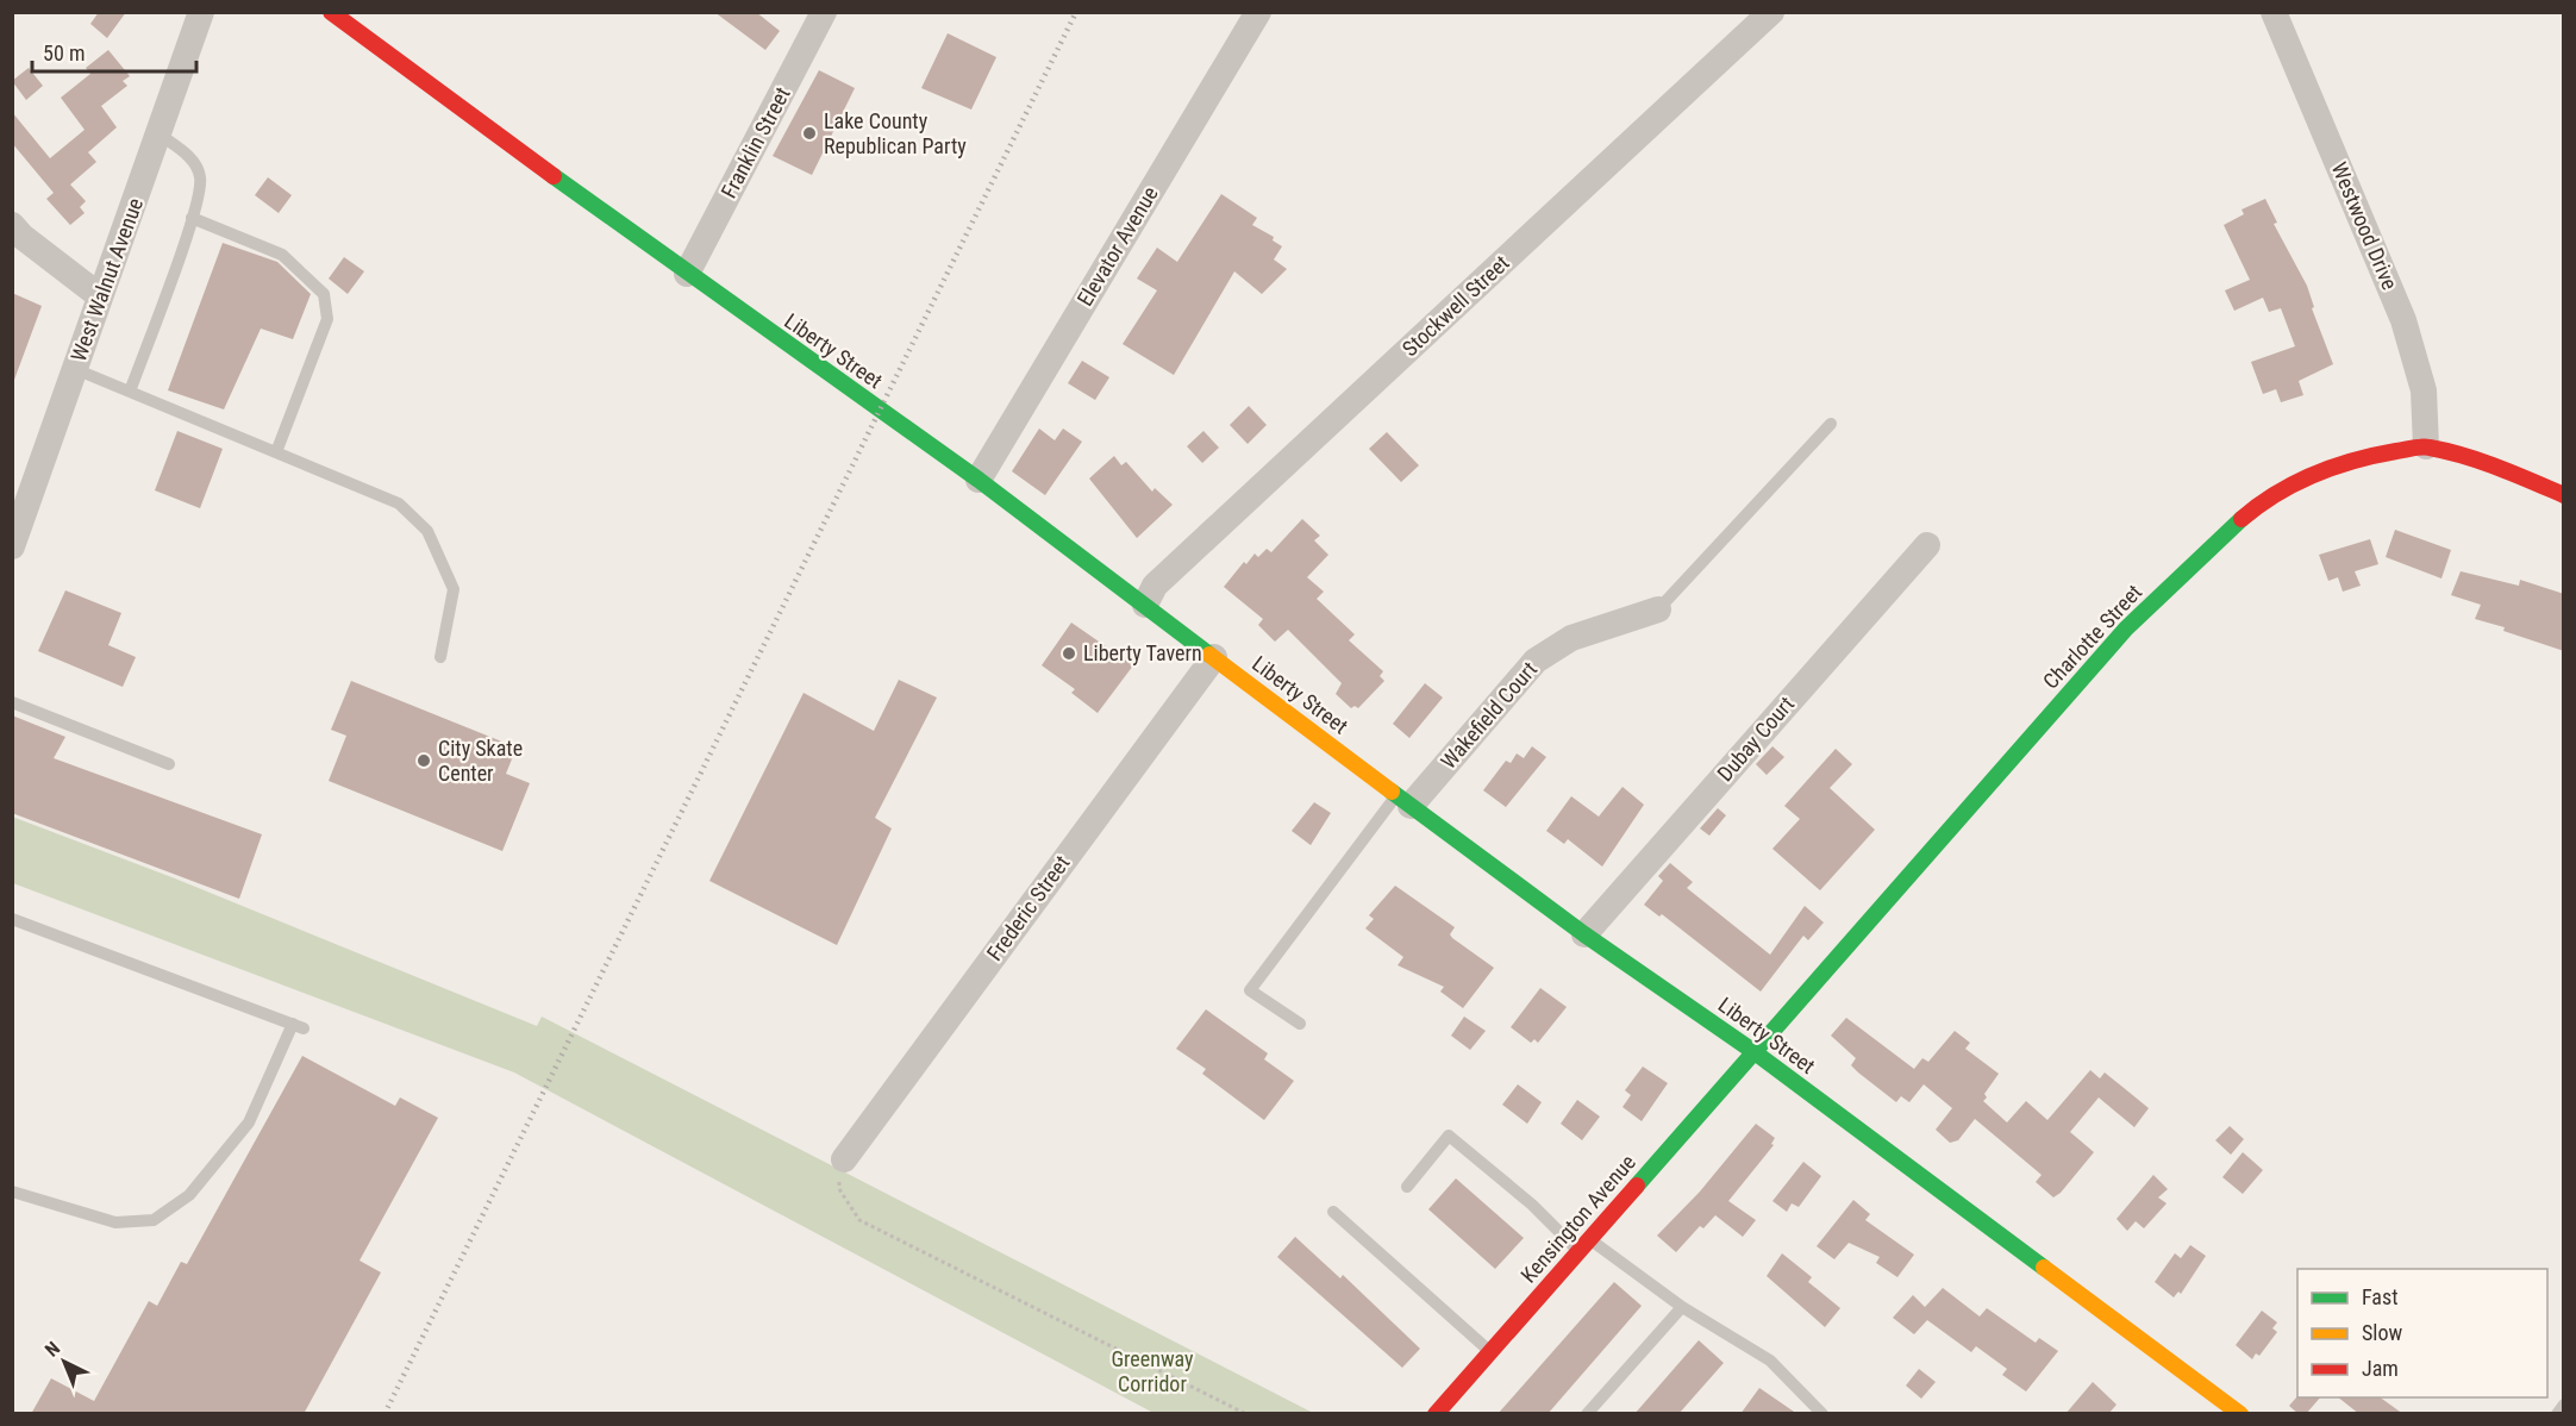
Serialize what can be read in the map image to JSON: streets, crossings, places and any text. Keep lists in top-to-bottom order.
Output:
{
  "streets": {
    "street": [
      "Franklin Street",
      "Westwood Drive",
      "Elevator Avenue",
      "West Walnut Avenue",
      "Stockwell Street",
      "Liberty Street",
      "Charlotte Street",
      "Wakefield Court",
      "Dubay Court",
      "Frederic Street",
      "Kensington Avenue"
    ]
  },
  "crossings": [
    ["Franklin Street", "Liberty Street"],
    ["Westwood Drive", "Charlotte Street"],
    ["Elevator Avenue", "Liberty Street"],
    ["Stockwell Street", "Liberty Street"],
    ["Liberty Street", "Charlotte Street"],
    ["Liberty Street", "Wakefield Court"],
    ["Liberty Street", "Dubay Court"],
    ["Liberty Street", "Frederic Street"],
    ["Liberty Street", "Kensington Avenue"],
    ["Charlotte Street", "Kensington Avenue"]
  ],
  "parks": ["Greenway Corridor"],
  "places": ["Lake County Republican Party", "Liberty Tavern", "City Skate Center"],
  "legend": ["Fast", "Slow", "Jam"],
  "scale_bar": "50 m",
  "north": "top left"
}
